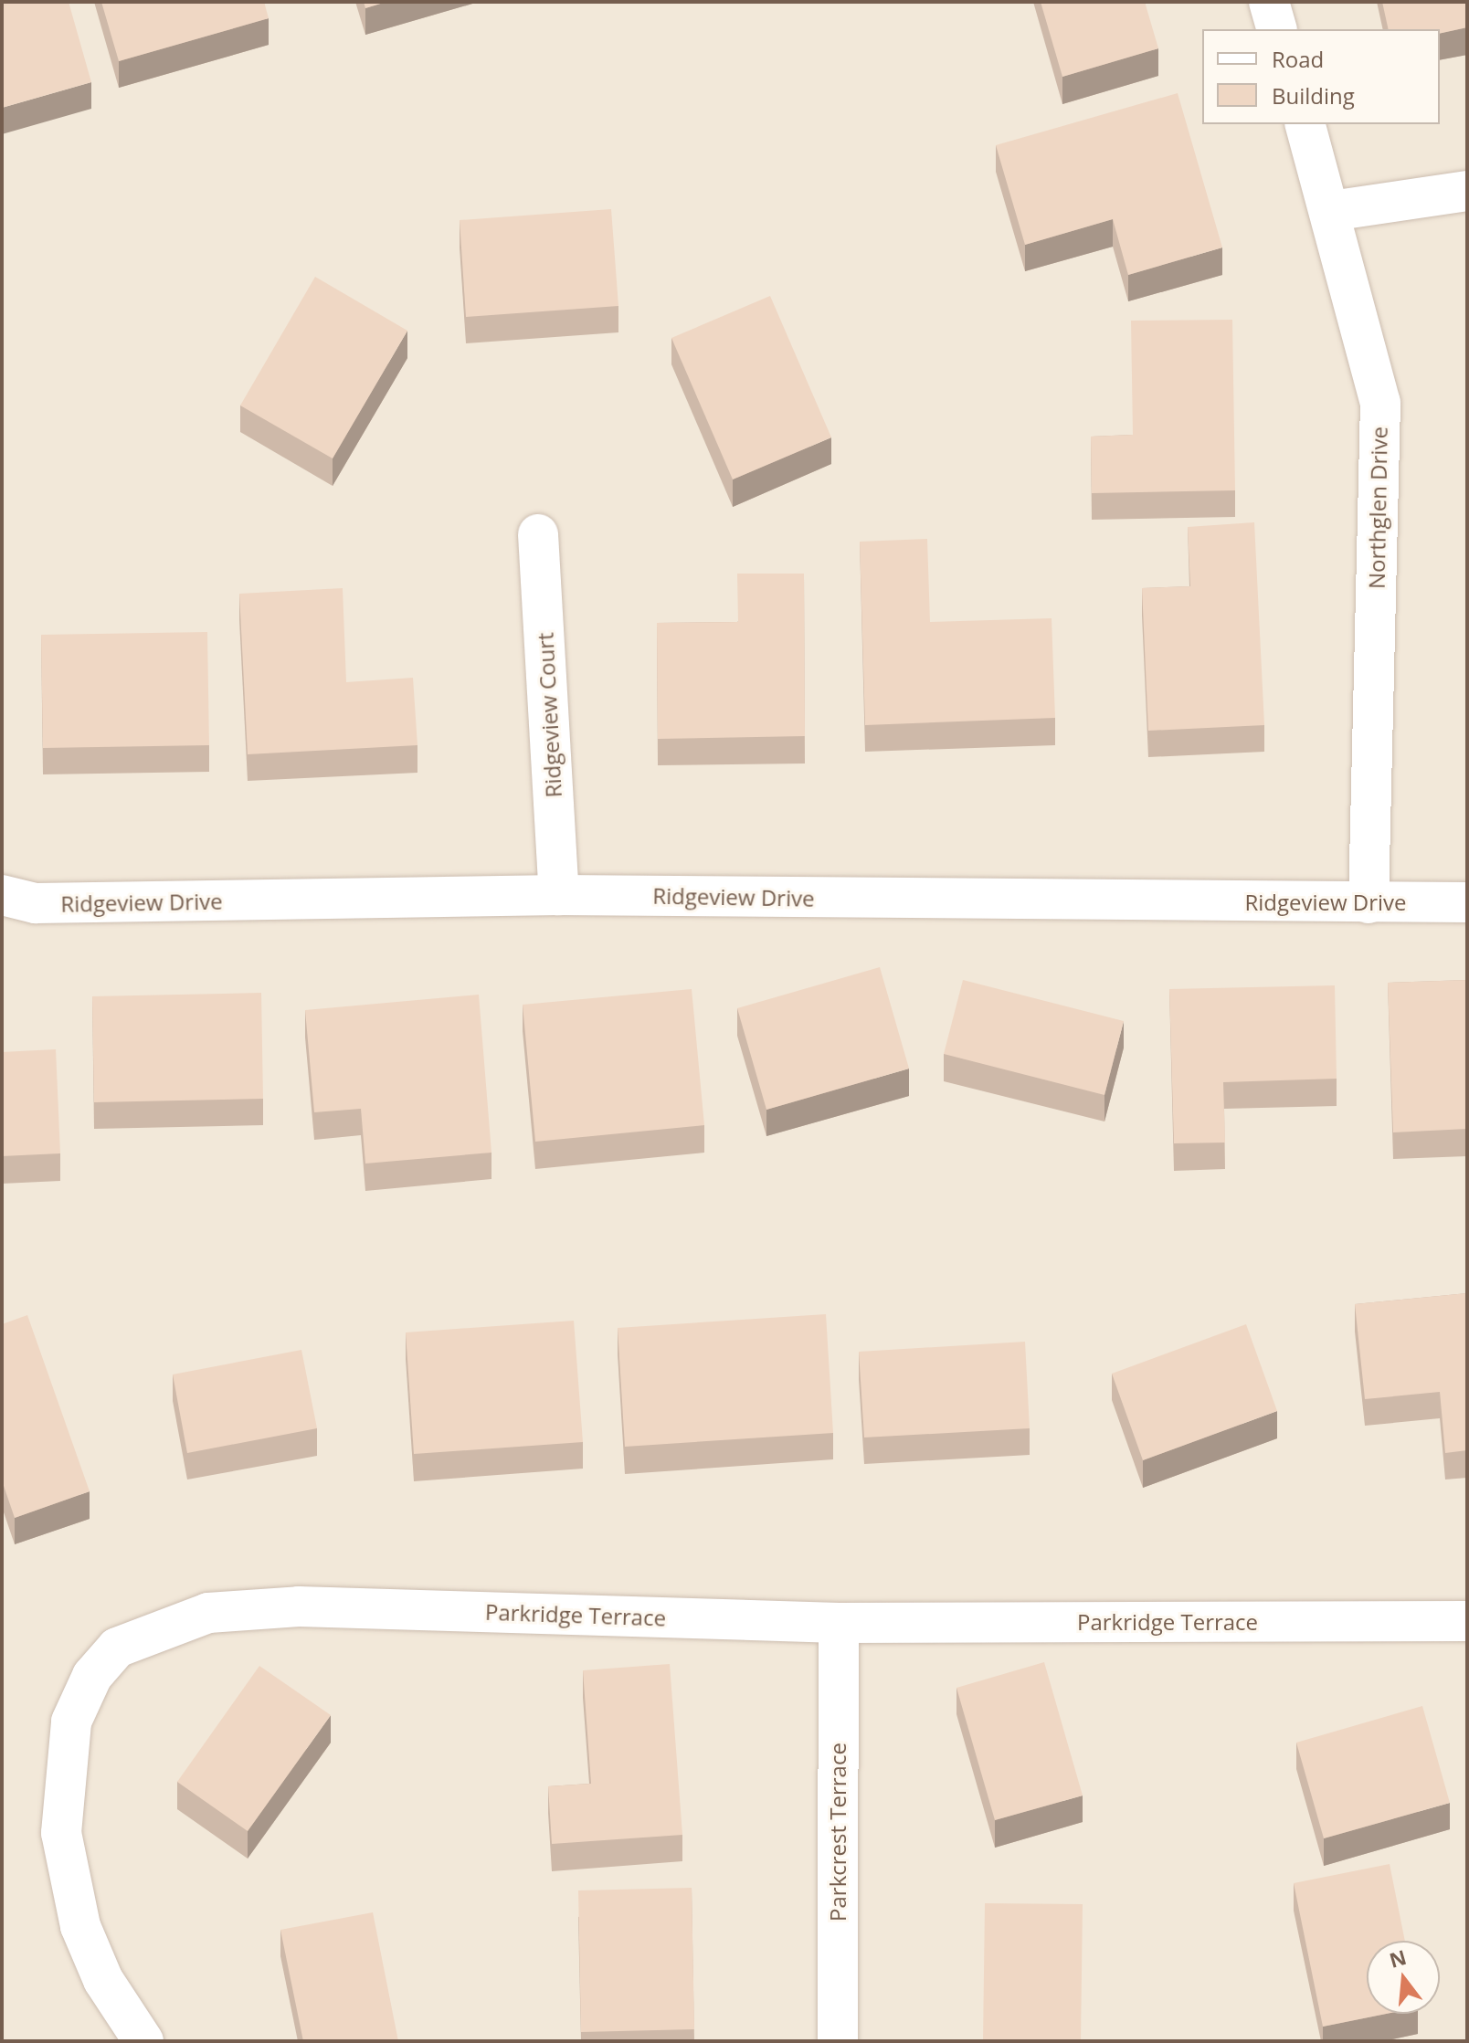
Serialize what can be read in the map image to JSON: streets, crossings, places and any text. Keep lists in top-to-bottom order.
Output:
{
  "streets": {
    "street": [
      "Northglen Drive",
      "Ridgeview Court",
      "Ridgeview Drive",
      "Parkridge Terrace",
      "Parkcrest Terrace"
    ]
  },
  "crossings": [
    ["Northglen Drive", "Ridgeview Drive"],
    ["Ridgeview Court", "Ridgeview Drive"],
    ["Parkridge Terrace", "Parkcrest Terrace"]
  ],
  "legend": ["Road", "Building"],
  "north": "top"
}
